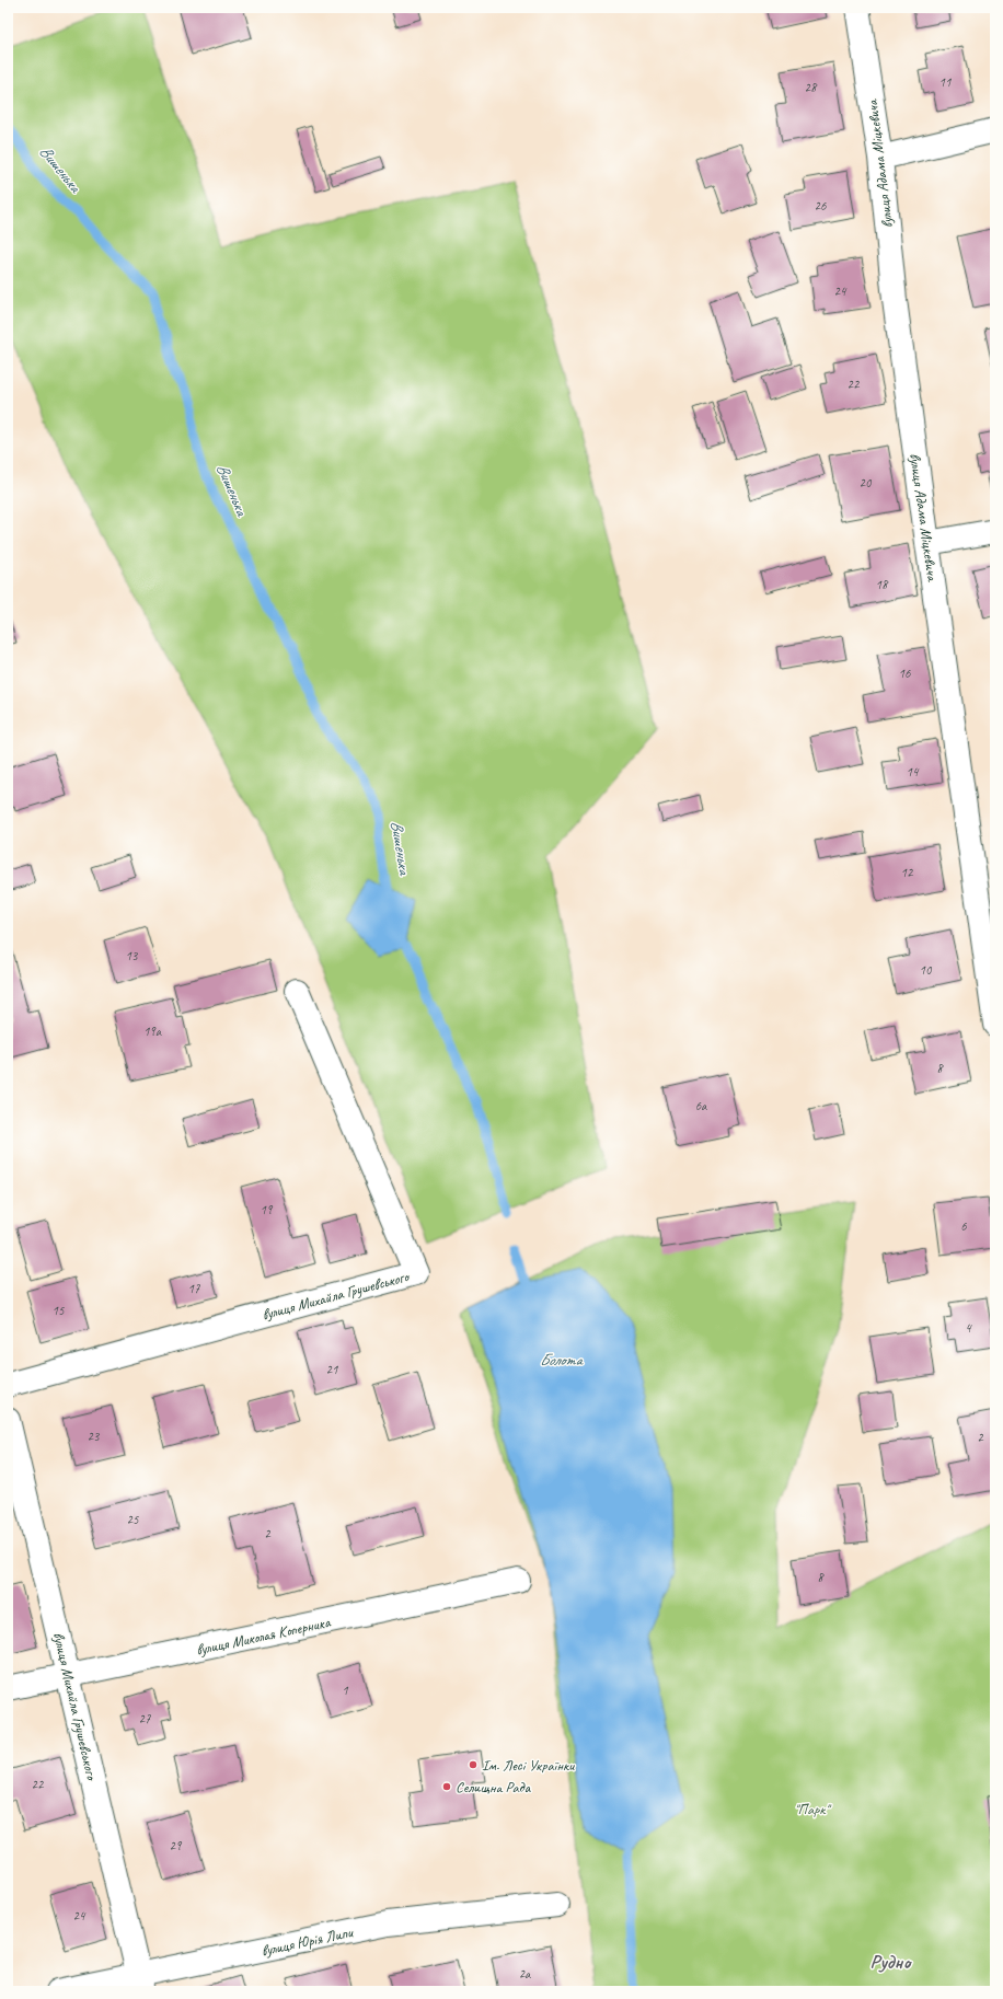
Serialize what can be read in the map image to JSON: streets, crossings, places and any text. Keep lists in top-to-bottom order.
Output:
{
  "streets": {
    "street": [
      "вулиця Адама Міцкевича",
      "вулиця Михайла Грушевського",
      "вулиця Миколая Коперника",
      "вулиця Юрія Липи"
    ]
  },
  "crossings": [
    ["вулиця Михайла Грушевського", "вулиця Миколая Коперника"],
    ["вулиця Михайла Грушевського", "вулиця Юрія Липи"]
  ],
  "districts": ["Рудно"],
  "water": ["Вишенька", "Болота"],
  "parks": ["\"Парк\""],
  "places": ["Ім. Лесі Українки", "Селищна Рада"],
  "house_numbers": [
    "11",
    "28",
    "26",
    "24",
    "22",
    "20",
    "18",
    "16",
    "14",
    "12",
    "13",
    "10",
    "19а",
    "8",
    "6а",
    "19",
    "6",
    "17",
    "15",
    "4",
    "21",
    "23",
    "2",
    "25",
    "2",
    "8",
    "1",
    "27",
    "22",
    "29",
    "24",
    "2а"
  ]
}
